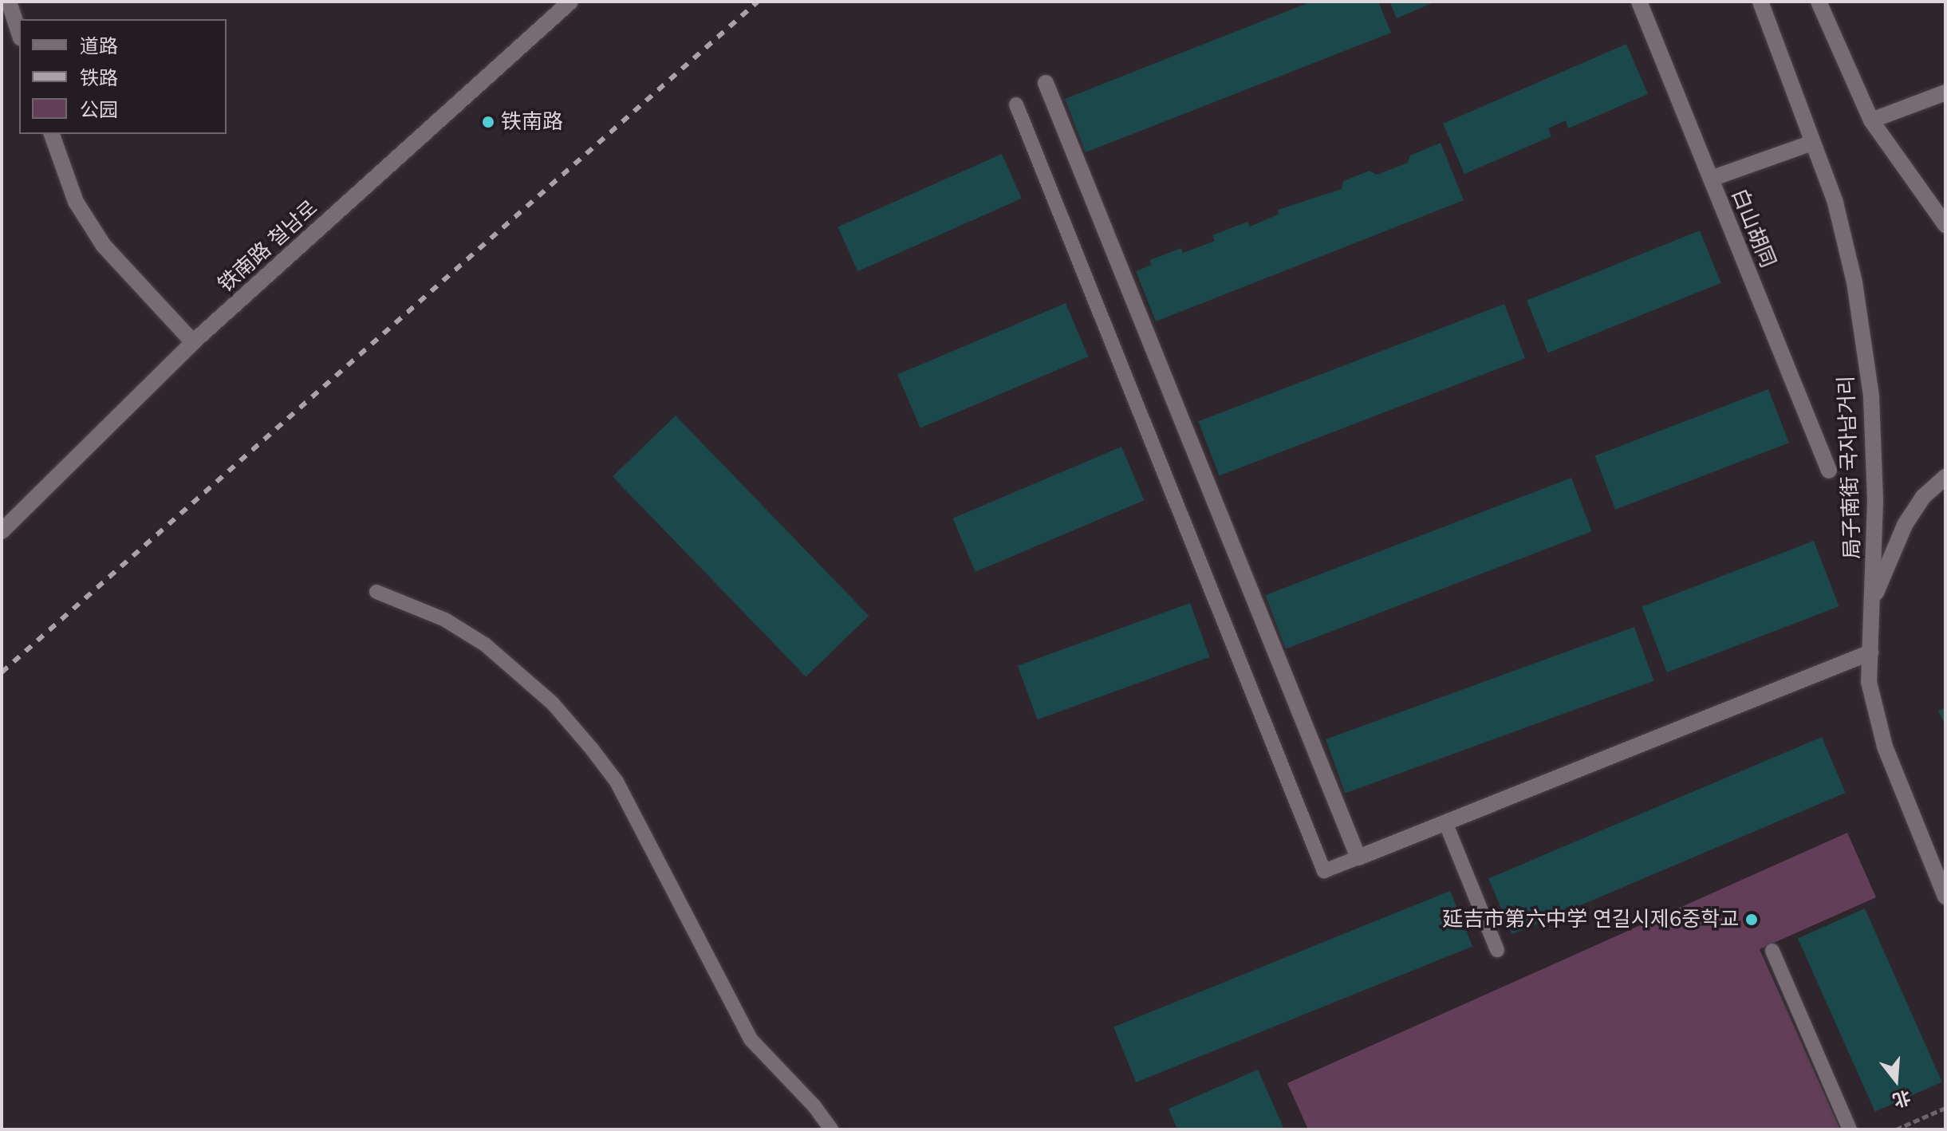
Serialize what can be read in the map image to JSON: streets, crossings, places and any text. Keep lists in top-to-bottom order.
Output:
{
  "streets": {
    "street": ["白山胡同", "铁南路 철남로", "局子南街 국자남거리"]
  },
  "places": ["铁南路", "延吉市第六中学 연길시제6중학교"],
  "legend": ["道路", "铁路", "公园"],
  "north": "bottom"
}
